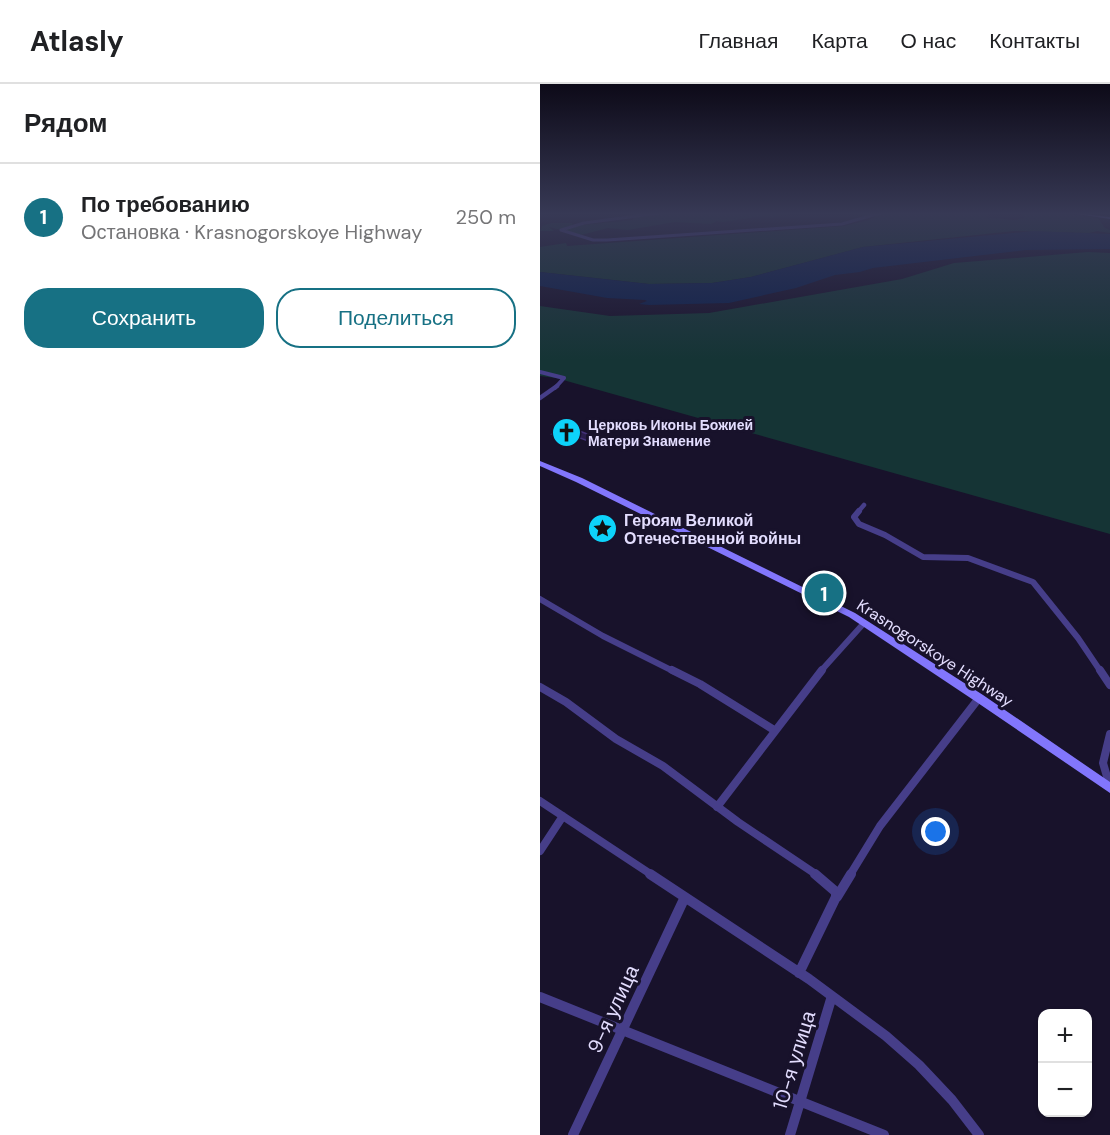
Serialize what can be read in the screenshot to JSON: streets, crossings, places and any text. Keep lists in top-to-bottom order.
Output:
{
  "streets": {
    "street": ["Krasnogorskoye Highway", "9-я улица", "10-я улица"]
  },
  "places": {
    "church": ["Церковь Иконы Божией Матери Знамение"],
    "place": ["Героям Великой Отечественной войны"]
  },
  "page": {
    "header": "Atlasly",
    "nav": [
      "Главная",
      "Карта",
      "О нас",
      "Контакты"
    ],
    "heading": "Рядом",
    "list": [
      {
        "mark": "1",
        "name": "По требованию",
        "note": "Остановка · Krasnogorskoye Highway",
        "value": "250 m"
      }
    ],
    "buttons": ["Сохранить", "Поделиться"],
    "pins": "1",
    "map_buttons": ["+", "−"]
  }
}
